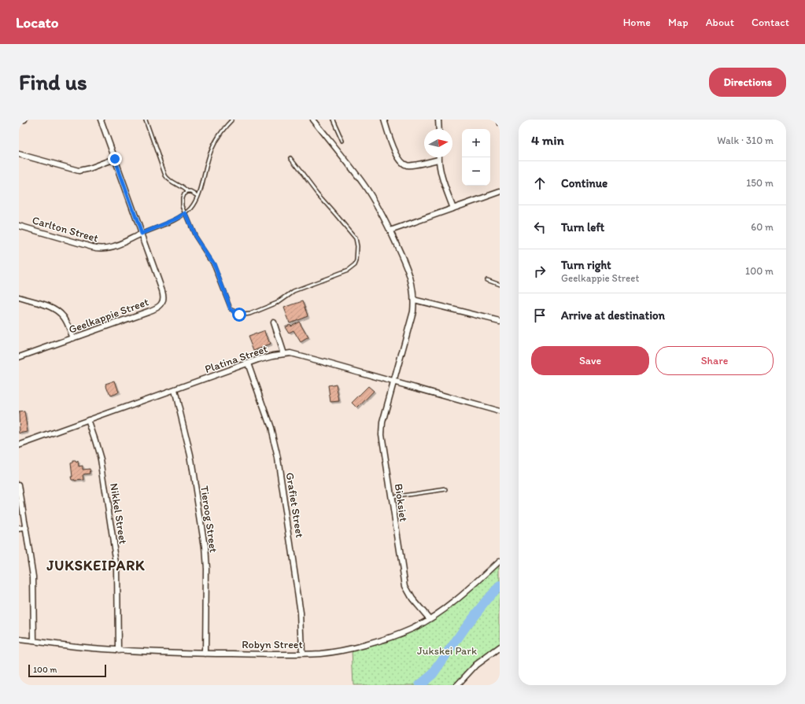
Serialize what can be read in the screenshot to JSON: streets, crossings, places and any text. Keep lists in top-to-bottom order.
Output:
{
  "streets": {
    "street": [
      "Carlton Street",
      "Geelkappie Street",
      "Platina Street",
      "Bioksiet",
      "Grafiet Street",
      "Nikkel Street",
      "Tieroog Street",
      "Robyn Street"
    ]
  },
  "crossings": [
    ["Carlton Street", "Geelkappie Street"],
    ["Platina Street", "Bioksiet"],
    ["Platina Street", "Grafiet Street"],
    ["Platina Street", "Nikkel Street"],
    ["Platina Street", "Tieroog Street"],
    ["Bioksiet", "Robyn Street"],
    ["Grafiet Street", "Robyn Street"],
    ["Nikkel Street", "Robyn Street"],
    ["Tieroog Street", "Robyn Street"]
  ],
  "districts": ["JUKSKEIPARK"],
  "parks": ["Jukskei Park"],
  "scale_bar": "100 m",
  "north": "right",
  "page": {
    "header": "Locato",
    "nav": [
      "Home",
      "Map",
      "About",
      "Contact"
    ],
    "buttons": [
      "Directions",
      ["Save", "Share"]
    ],
    "title": "Find us",
    "heading": ["4 min", "Walk · 310 m"],
    "map_buttons": ["+", "−"],
    "list": [
      ["Continue", "150 m"],
      ["Turn left", "60 m"],
      ["Turn right", "Geelkappie Street", "100 m"],
      "Arrive at destination"
    ],
    "scale": "100 m"
  }
}
